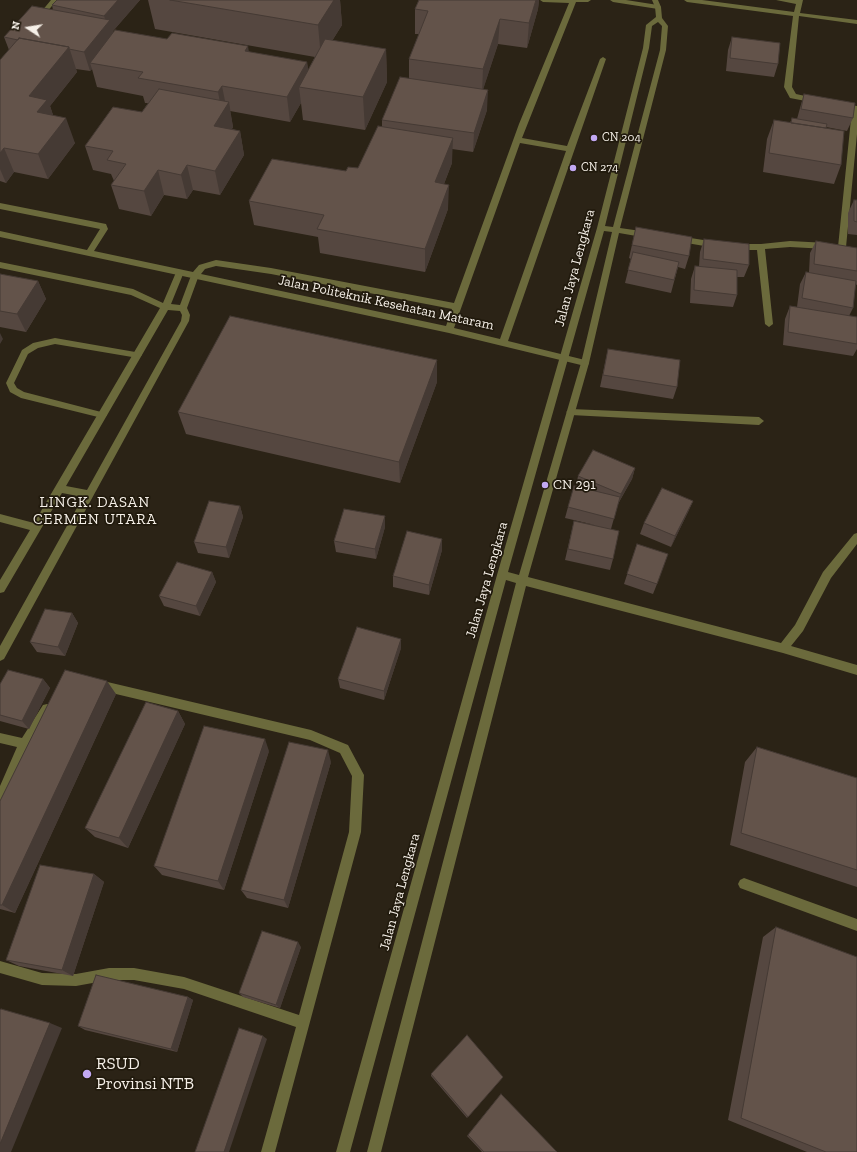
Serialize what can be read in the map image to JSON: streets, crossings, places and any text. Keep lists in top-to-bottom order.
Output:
{
  "streets": {
    "street": ["Jalan Jaya Lengkara", "Jalan Politeknik Kesehatan Mataram"]
  },
  "crossings": [
    ["Jalan Jaya Lengkara", "Jalan Politeknik Kesehatan Mataram"]
  ],
  "districts": ["LINGK. DASAN CERMEN UTARA"],
  "places": [
    "CN 204",
    "CN 274",
    "CN 291",
    "RSUD Provinsi NTB"
  ],
  "north": "left"
}
